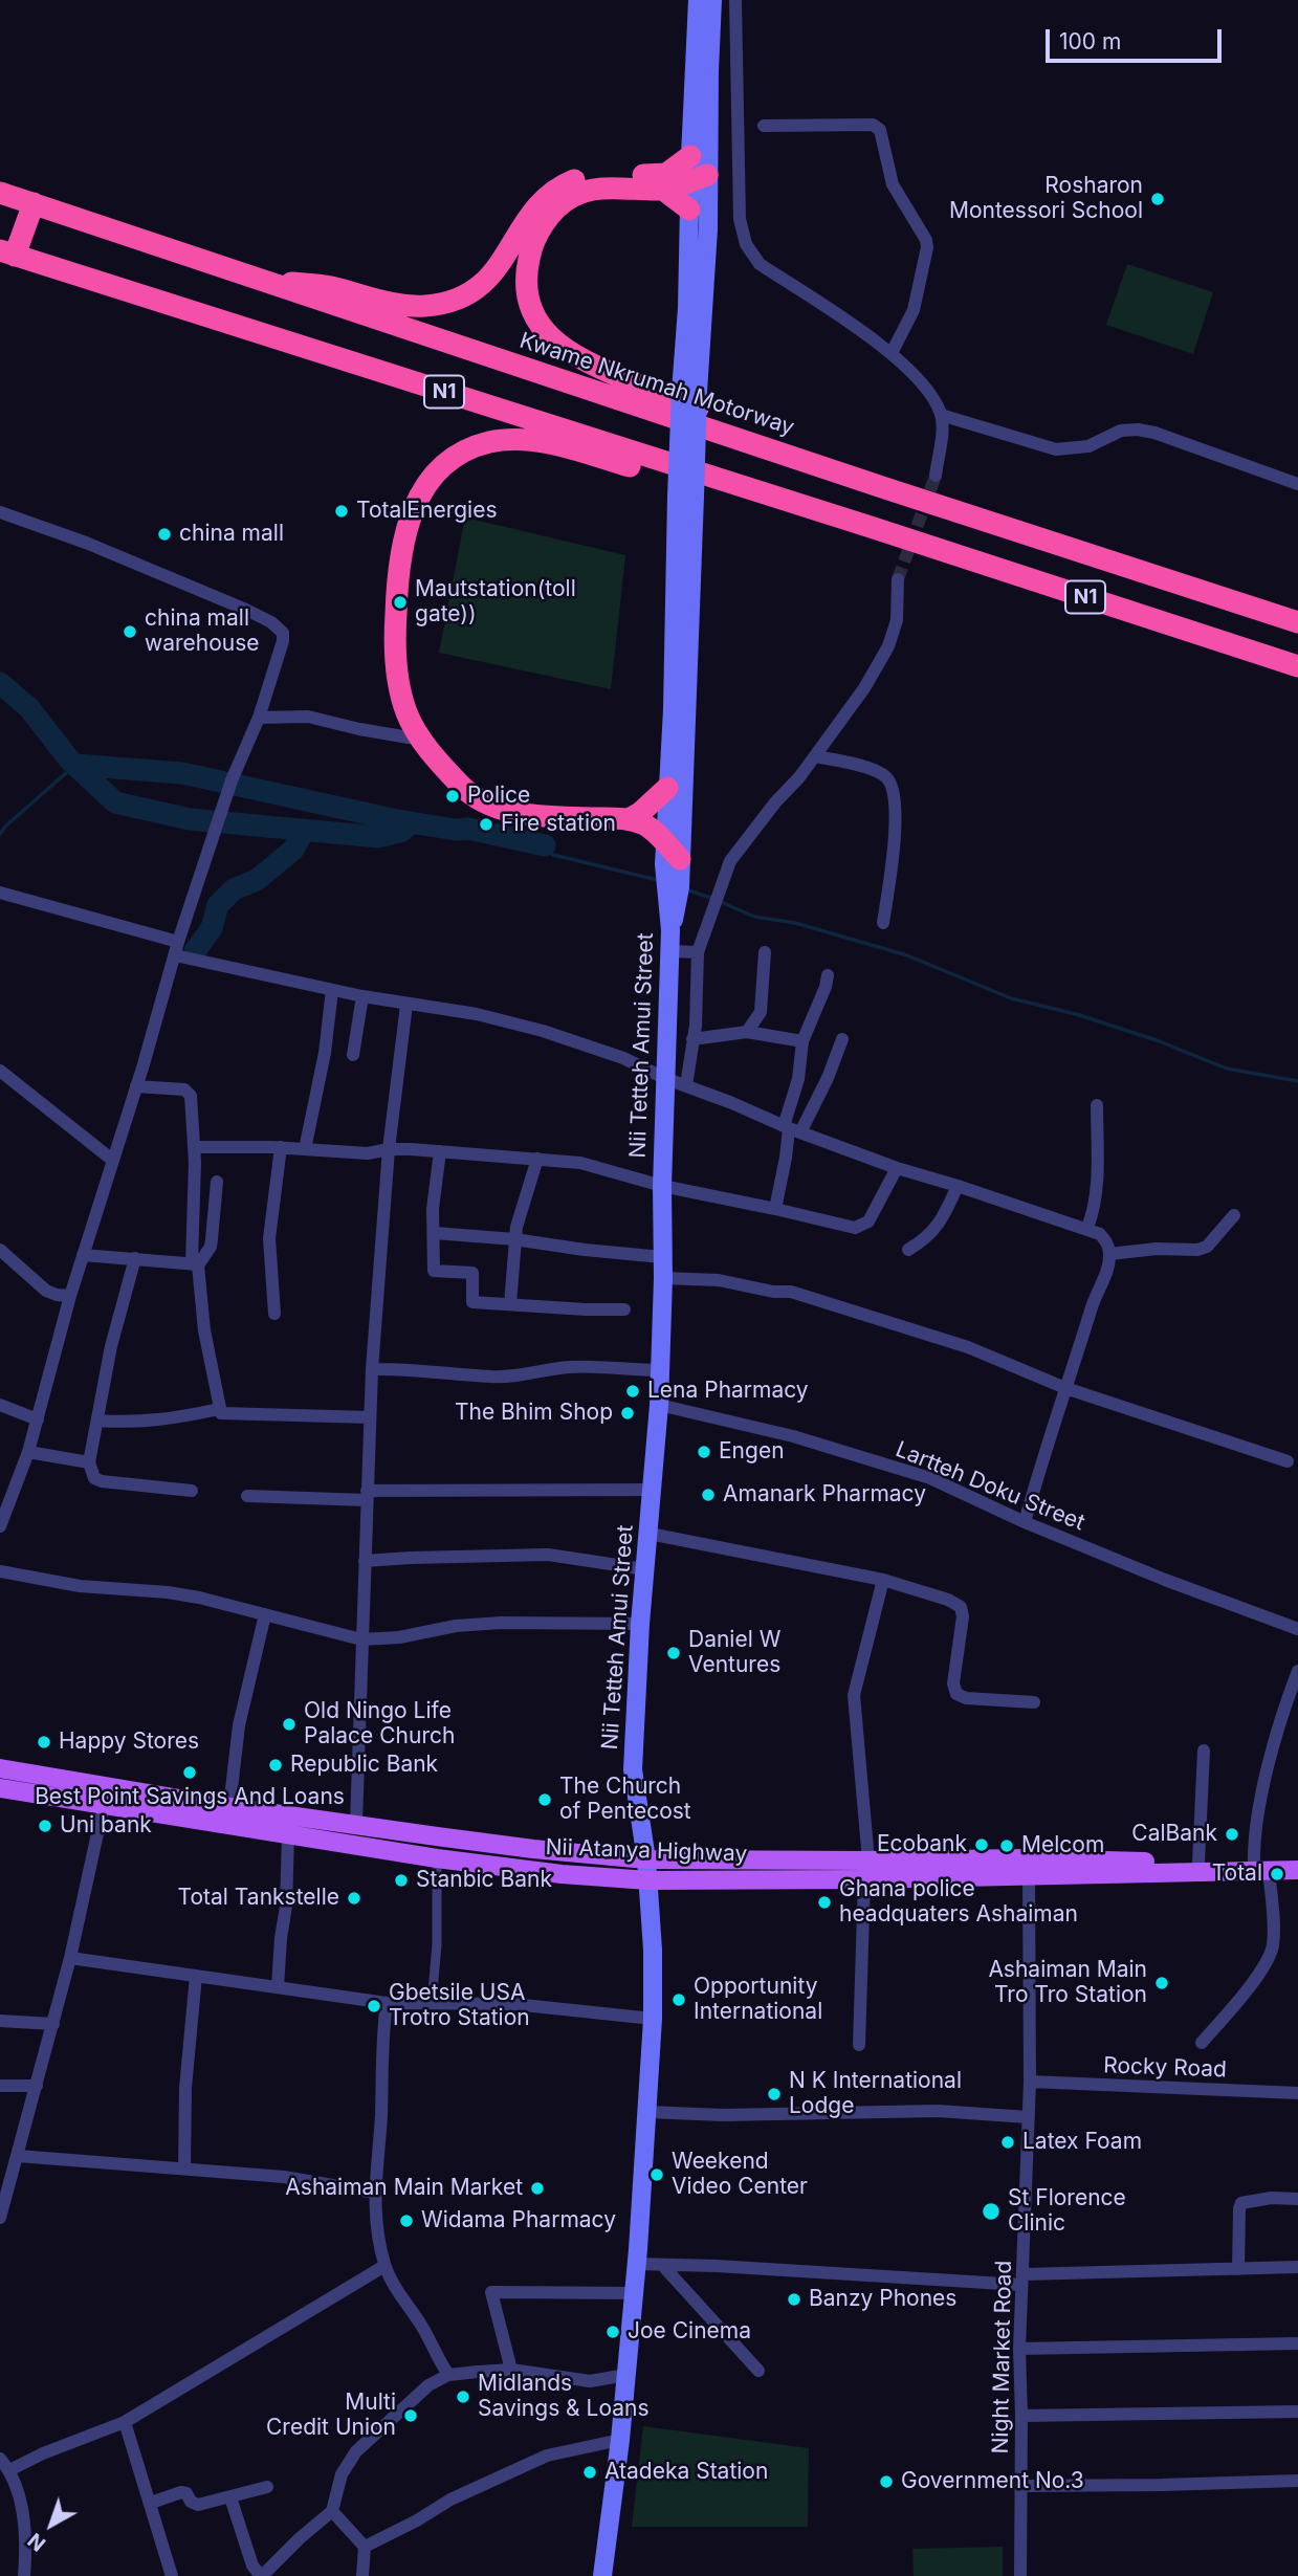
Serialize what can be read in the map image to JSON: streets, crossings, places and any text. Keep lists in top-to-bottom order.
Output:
{
  "streets": {
    "highway": ["Kwame Nkrumah Motorway", "N1"],
    "main road": ["Nii Tetteh Amui Street", "Nii Atanya Highway"],
    "street": ["Lartteh Doku Street", "Rocky Road", "Night Market Road"]
  },
  "crossings": [
    ["Nii Tetteh Amui Street", "Lartteh Doku Street"],
    ["Nii Tetteh Amui Street", "Nii Atanya Highway"],
    ["Nii Atanya Highway", "Night Market Road"],
    ["Rocky Road", "Night Market Road"]
  ],
  "places": [
    "Rosharon Montessori School",
    "TotalEnergies",
    "china mall",
    "Mautstation(toll gate))",
    "china mall warehouse",
    "Police",
    "Fire station",
    "Lena Pharmacy",
    "The Bhim Shop",
    "Engen",
    "Amanark Pharmacy",
    "Daniel W Ventures",
    "Old Ningo Life Palace Church",
    "Happy Stores",
    "Republic Bank",
    "Best Point Savings And Loans",
    "The Church of Pentecost",
    "Uni bank",
    "CalBank",
    "Ecobank",
    "Melcom",
    "Total",
    "Stanbic Bank",
    "Total Tankstelle",
    "Ghana police headquaters Ashaiman",
    "Ashaiman Main Tro Tro Station",
    "Opportunity International",
    "Gbetsile USA Trotro Station",
    "N K International Lodge",
    "Latex Foam",
    "Weekend Video Center",
    "Ashaiman Main Market",
    "St Florence Clinic",
    "Widama Pharmacy",
    "Banzy Phones",
    "Joe Cinema",
    "Midlands Savings & Loans",
    "Multi Credit Union",
    "Atadeka Station",
    "Government No.3"
  ],
  "scale_bar": "100 m",
  "north": "bottom left"
}
